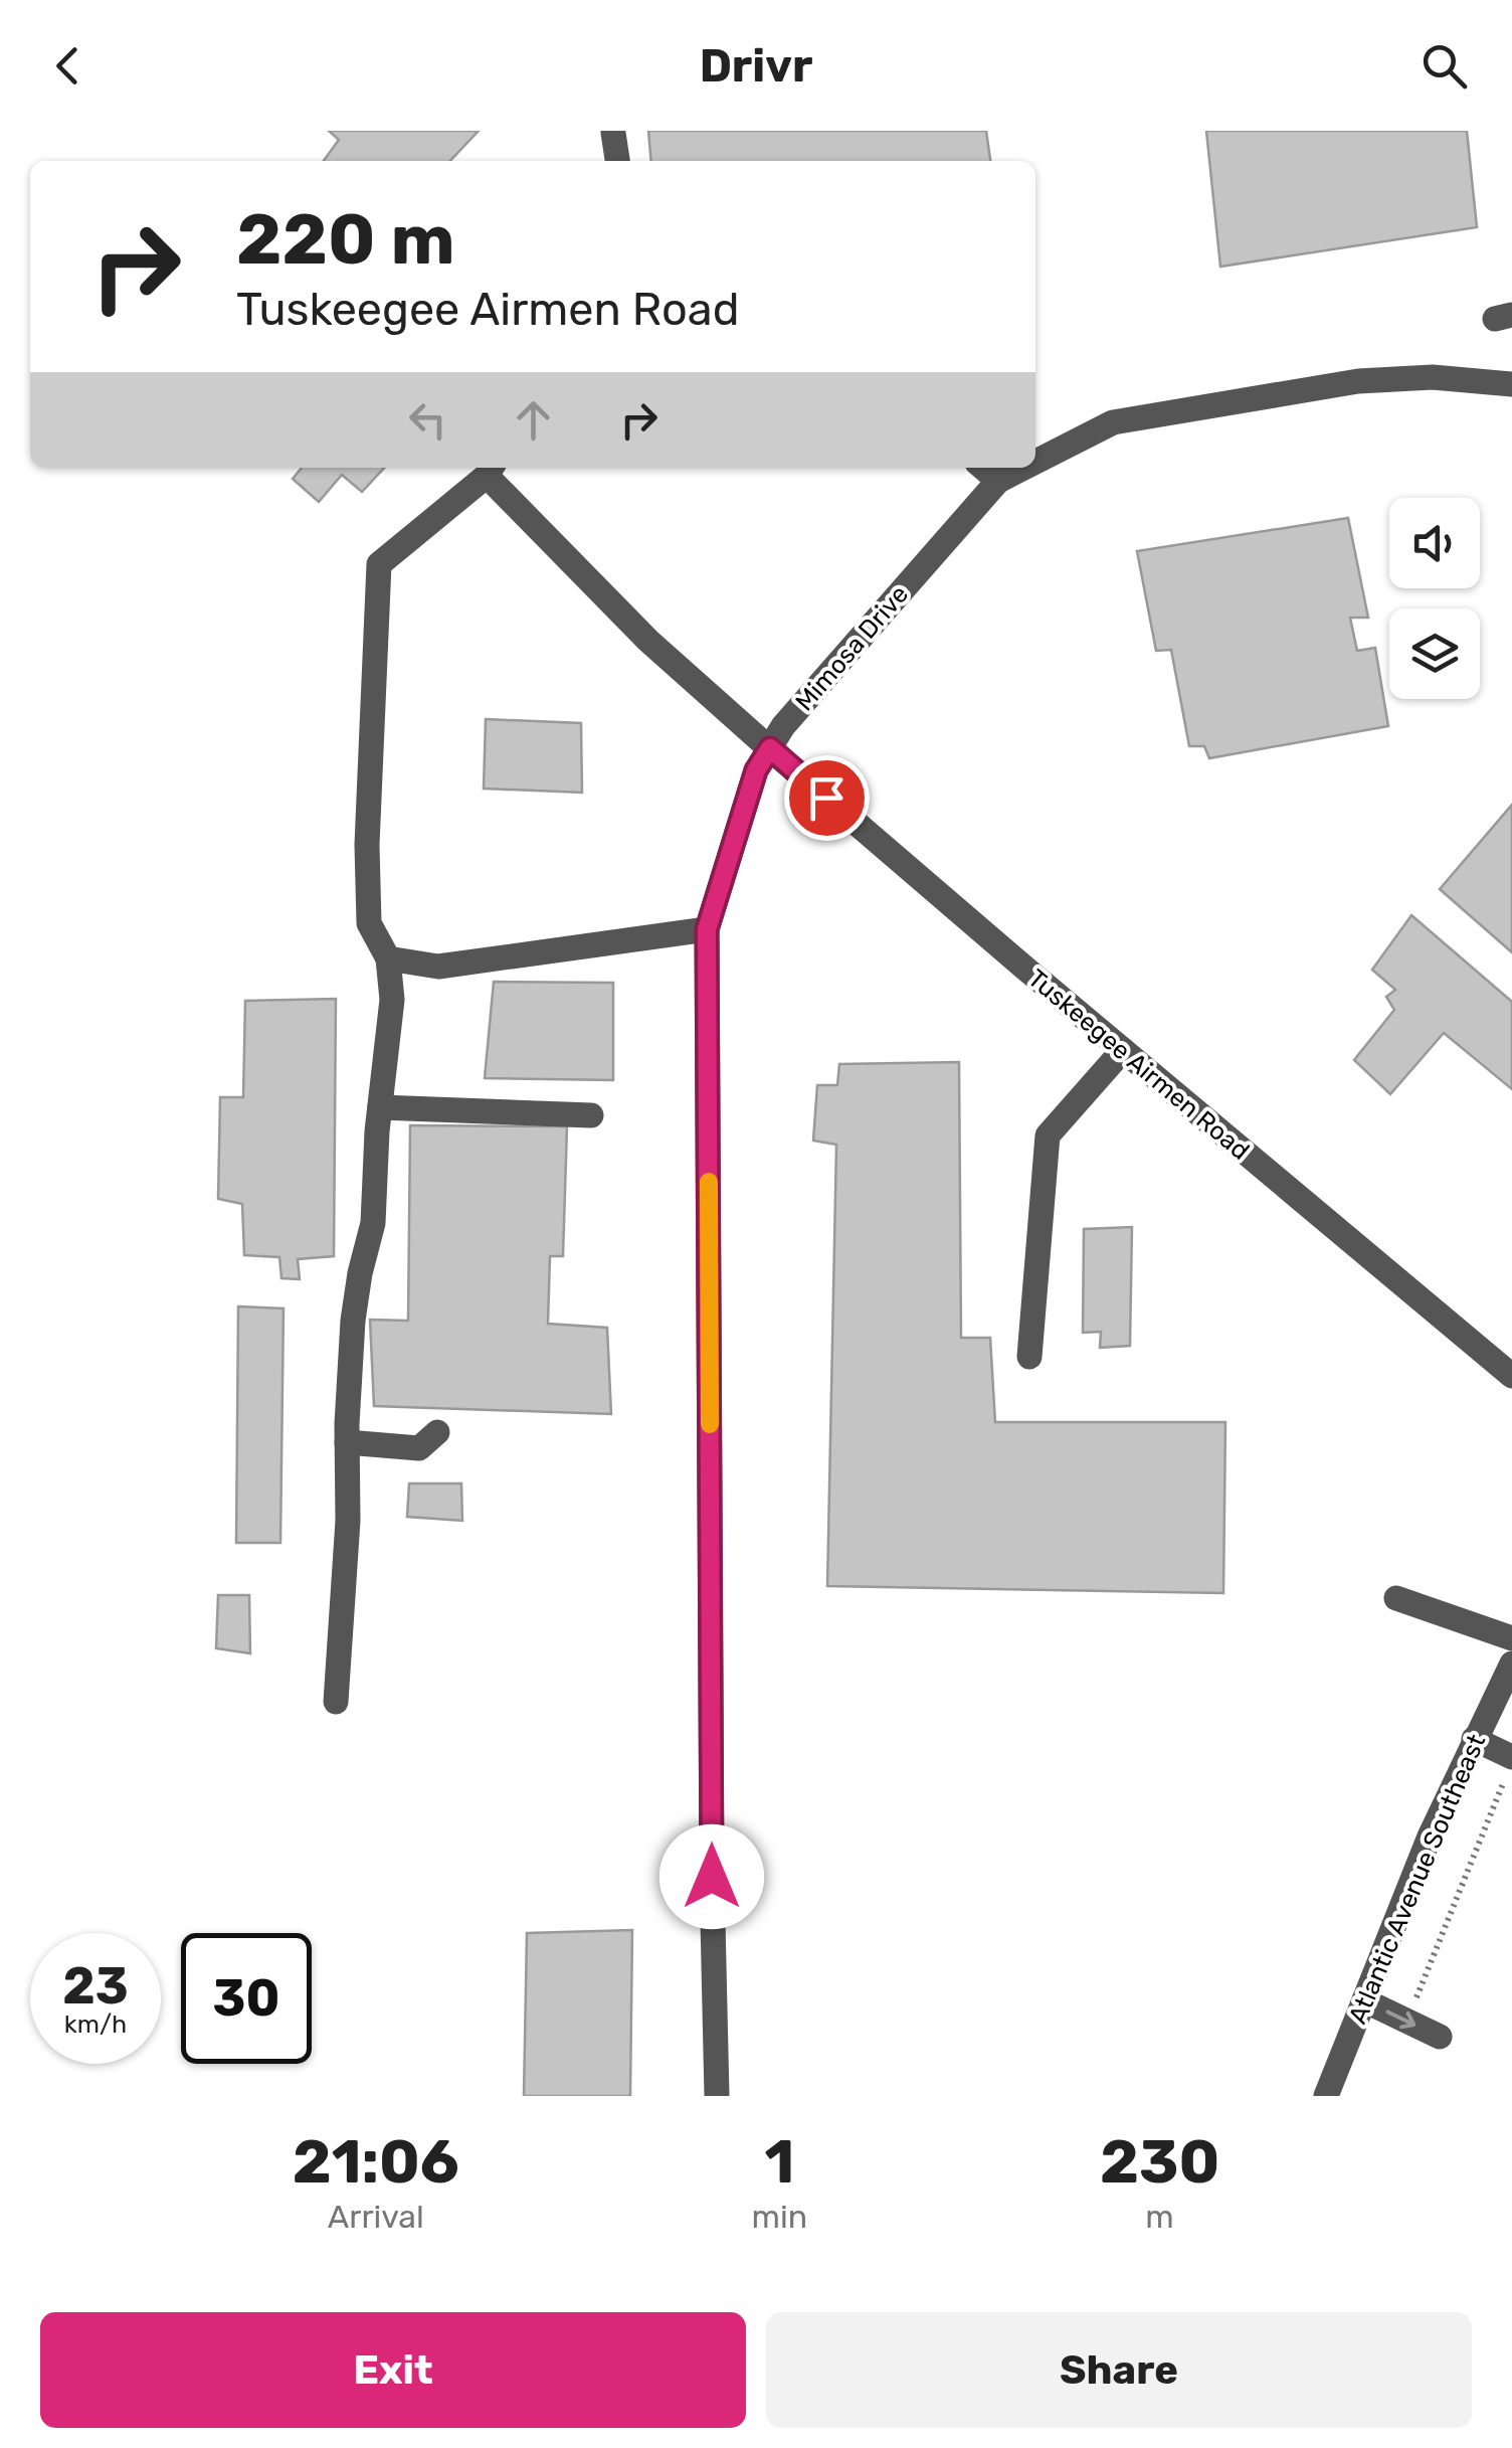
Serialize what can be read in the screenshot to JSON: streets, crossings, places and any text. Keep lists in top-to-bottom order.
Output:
{
  "streets": {
    "street": ["Mimosa Drive", "Tuskeegee Airmen Road", "Atlantic Avenue Southeast"]
  },
  "crossings": [
    ["Mimosa Drive", "Tuskeegee Airmen Road"]
  ],
  "page": {
    "header": "Drivr",
    "turn": ["220 m", "Tuskeegee Airmen Road"],
    "speed": "23 km/h",
    "limit": "30",
    "eta": [
      "21:06",
      "Arrival",
      "1",
      "min",
      "230",
      "m"
    ],
    "buttons": ["Exit", "Share"]
  }
}
